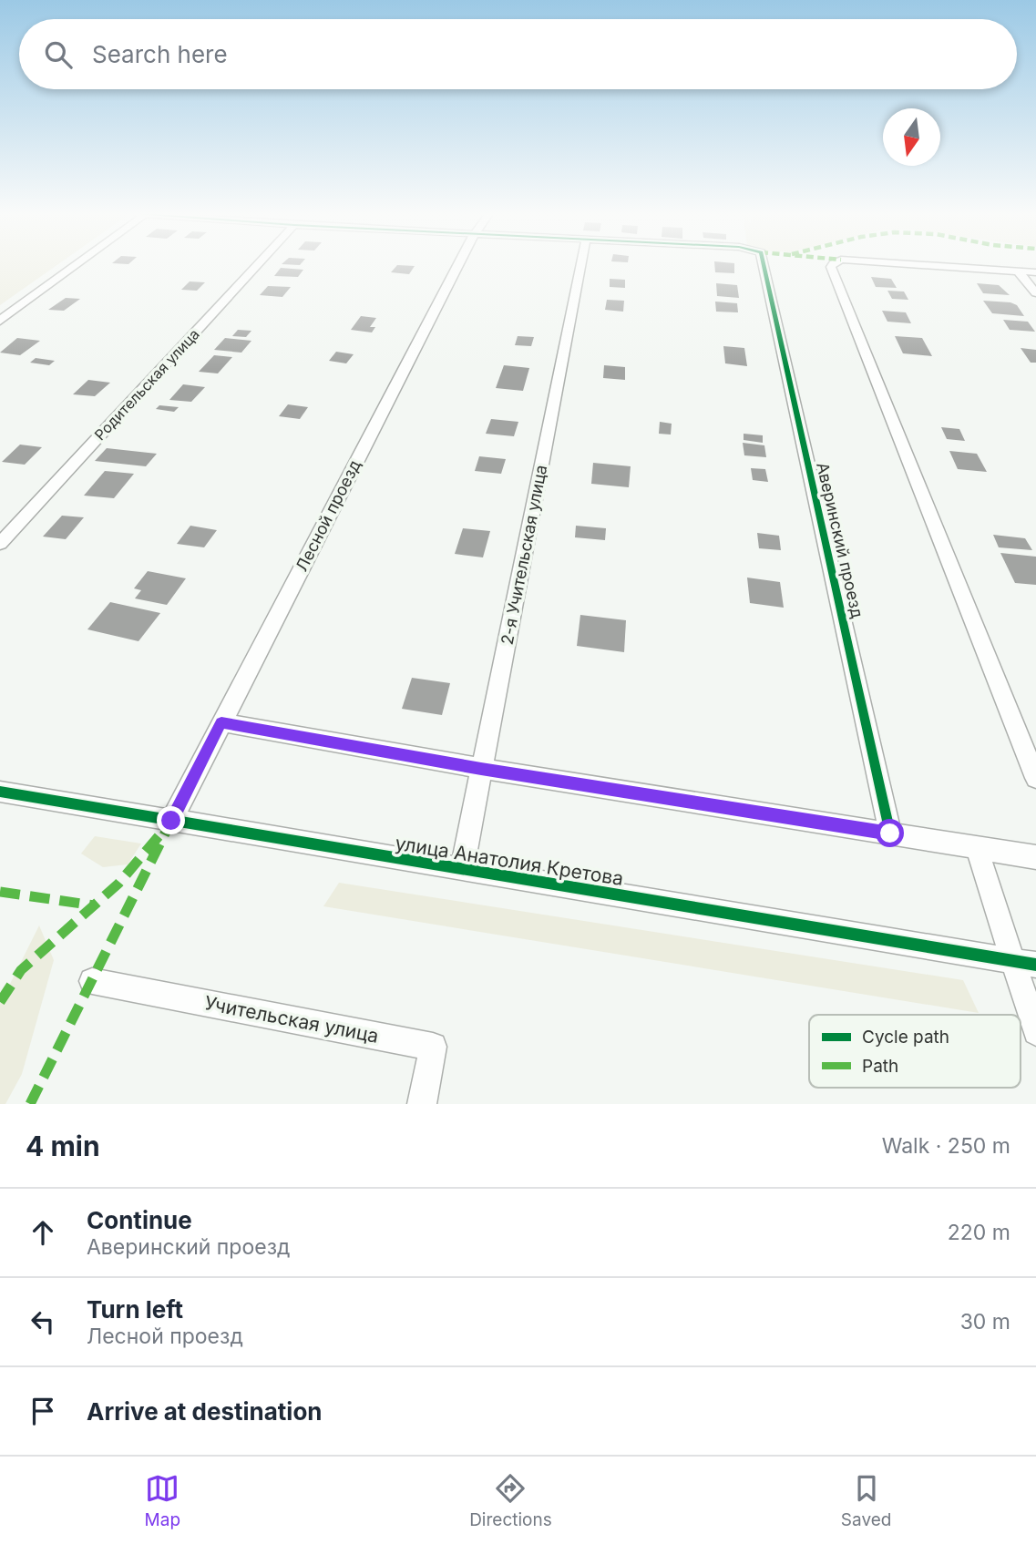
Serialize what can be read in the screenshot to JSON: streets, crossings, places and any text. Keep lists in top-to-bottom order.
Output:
{
  "streets": {
    "street": [
      "Родительская улица",
      "Лесной проезд",
      "Аверинский проезд",
      "2-я Учительская улица",
      "улица Анатолия Кретова",
      "Учительская улица"
    ]
  },
  "crossings": [
    ["Лесной проезд", "улица Анатолия Кретова"],
    ["2-я Учительская улица", "улица Анатолия Кретова"]
  ],
  "legend": ["Cycle path", "Path"],
  "north": "bottom",
  "page": {
    "search": "Search here",
    "heading": ["4 min", "Walk · 250 m"],
    "list": [
      ["Continue", "Аверинский проезд", "220 m"],
      ["Turn left", "Лесной проезд", "30 m"],
      "Arrive at destination"
    ],
    "nav": ["Map", "Directions", "Saved"]
  }
}
